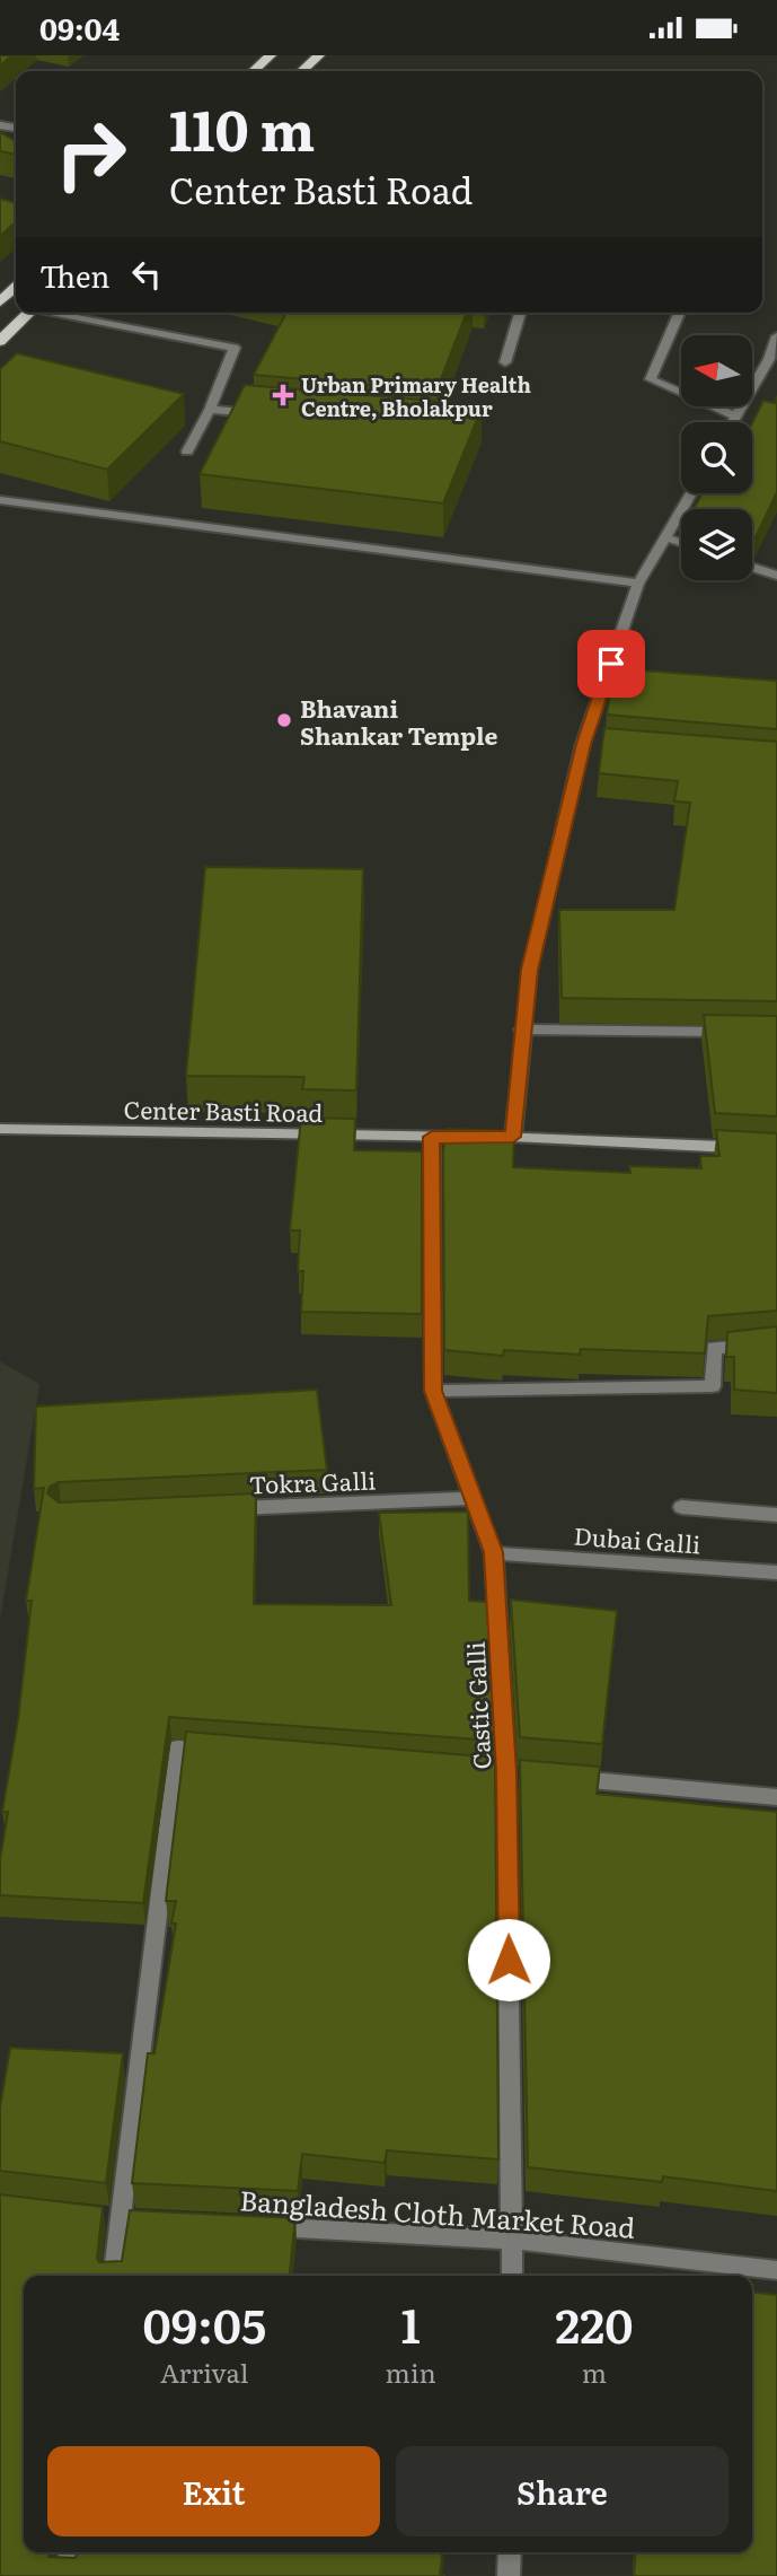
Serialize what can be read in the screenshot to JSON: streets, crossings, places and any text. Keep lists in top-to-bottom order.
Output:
{
  "streets": {
    "street": [
      "Center Basti Road",
      "Tokra Galli",
      "Dubai Galli",
      "Castic Galli",
      "Bangladesh Cloth Market Road"
    ]
  },
  "crossings": [
    ["Center Basti Road", "Castic Galli"],
    ["Tokra Galli", "Castic Galli"],
    ["Dubai Galli", "Castic Galli"],
    ["Castic Galli", "Bangladesh Cloth Market Road"]
  ],
  "places": {
    "health": ["Urban Primary Health Centre, Bholakpur"],
    "other": ["Bhavani Shankar Temple"]
  },
  "north": "left",
  "page": {
    "status": "09:04",
    "turn": ["110 m", "Center Basti Road"],
    "then": "Then",
    "eta": [
      "09:05",
      "Arrival",
      "1",
      "min",
      "220",
      "m"
    ],
    "buttons": ["Exit", "Share"]
  }
}
